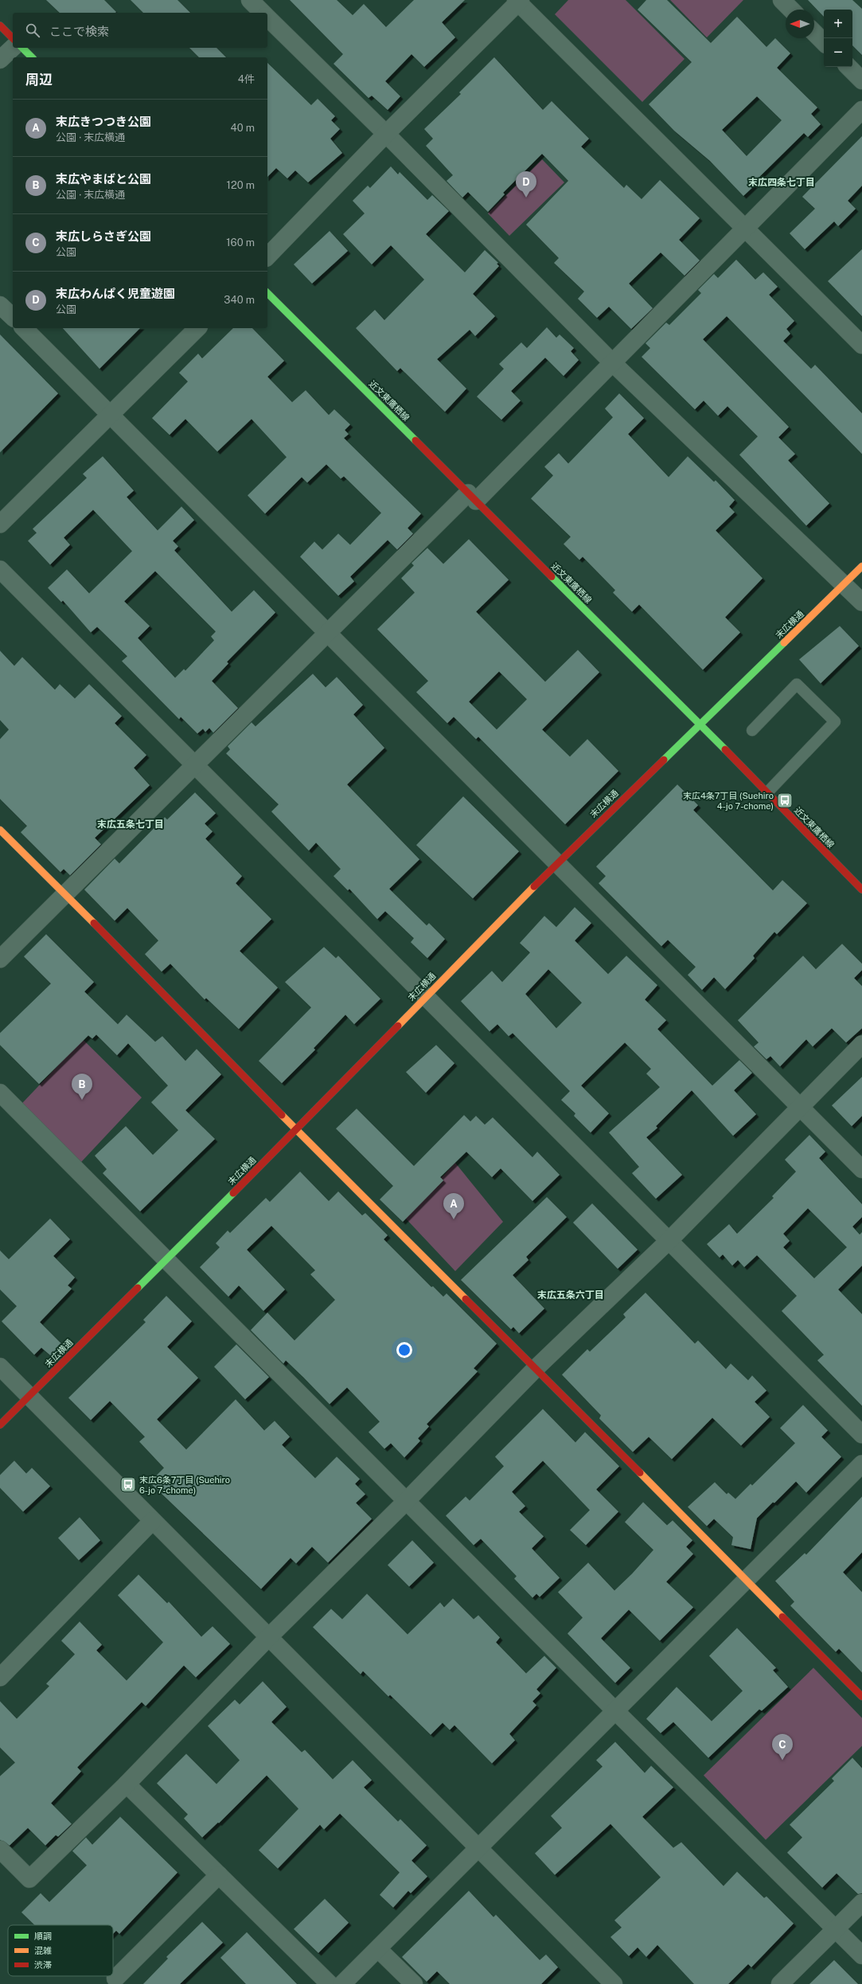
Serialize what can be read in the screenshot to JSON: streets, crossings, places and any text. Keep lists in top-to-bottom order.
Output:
{
  "streets": {
    "street": ["近文東鷹栖線", "末広横通"]
  },
  "crossings": [
    ["近文東鷹栖線", "末広横通"]
  ],
  "districts": ["末広四条七丁目", "末広五条七丁目", "末広五条六丁目"],
  "places": {
    "bus stop": ["末広4条7丁目 (Suehiro 4-jo 7-chome)", "末広6条7丁目 (Suehiro 6-jo 7-chome)"]
  },
  "legend": ["順調", "混雑", "渋滞"],
  "north": "left",
  "page": {
    "map_buttons": ["+", "−"],
    "search": "ここで検索",
    "heading": ["周辺", "4件"],
    "list": [
      {
        "mark": "A",
        "name": "末広きつつき公園",
        "note": "公園 · 末広横通",
        "value": "40 m"
      },
      {
        "mark": "B",
        "name": "末広やまばと公園",
        "note": "公園 · 末広横通",
        "value": "120 m"
      },
      {
        "mark": "C",
        "name": "末広しらさぎ公園",
        "note": "公園",
        "value": "160 m"
      },
      {
        "mark": "D",
        "name": "末広わんぱく児童遊園",
        "note": "公園",
        "value": "340 m"
      }
    ],
    "pins": [
      "D",
      "B",
      "A",
      "C"
    ]
  }
}
